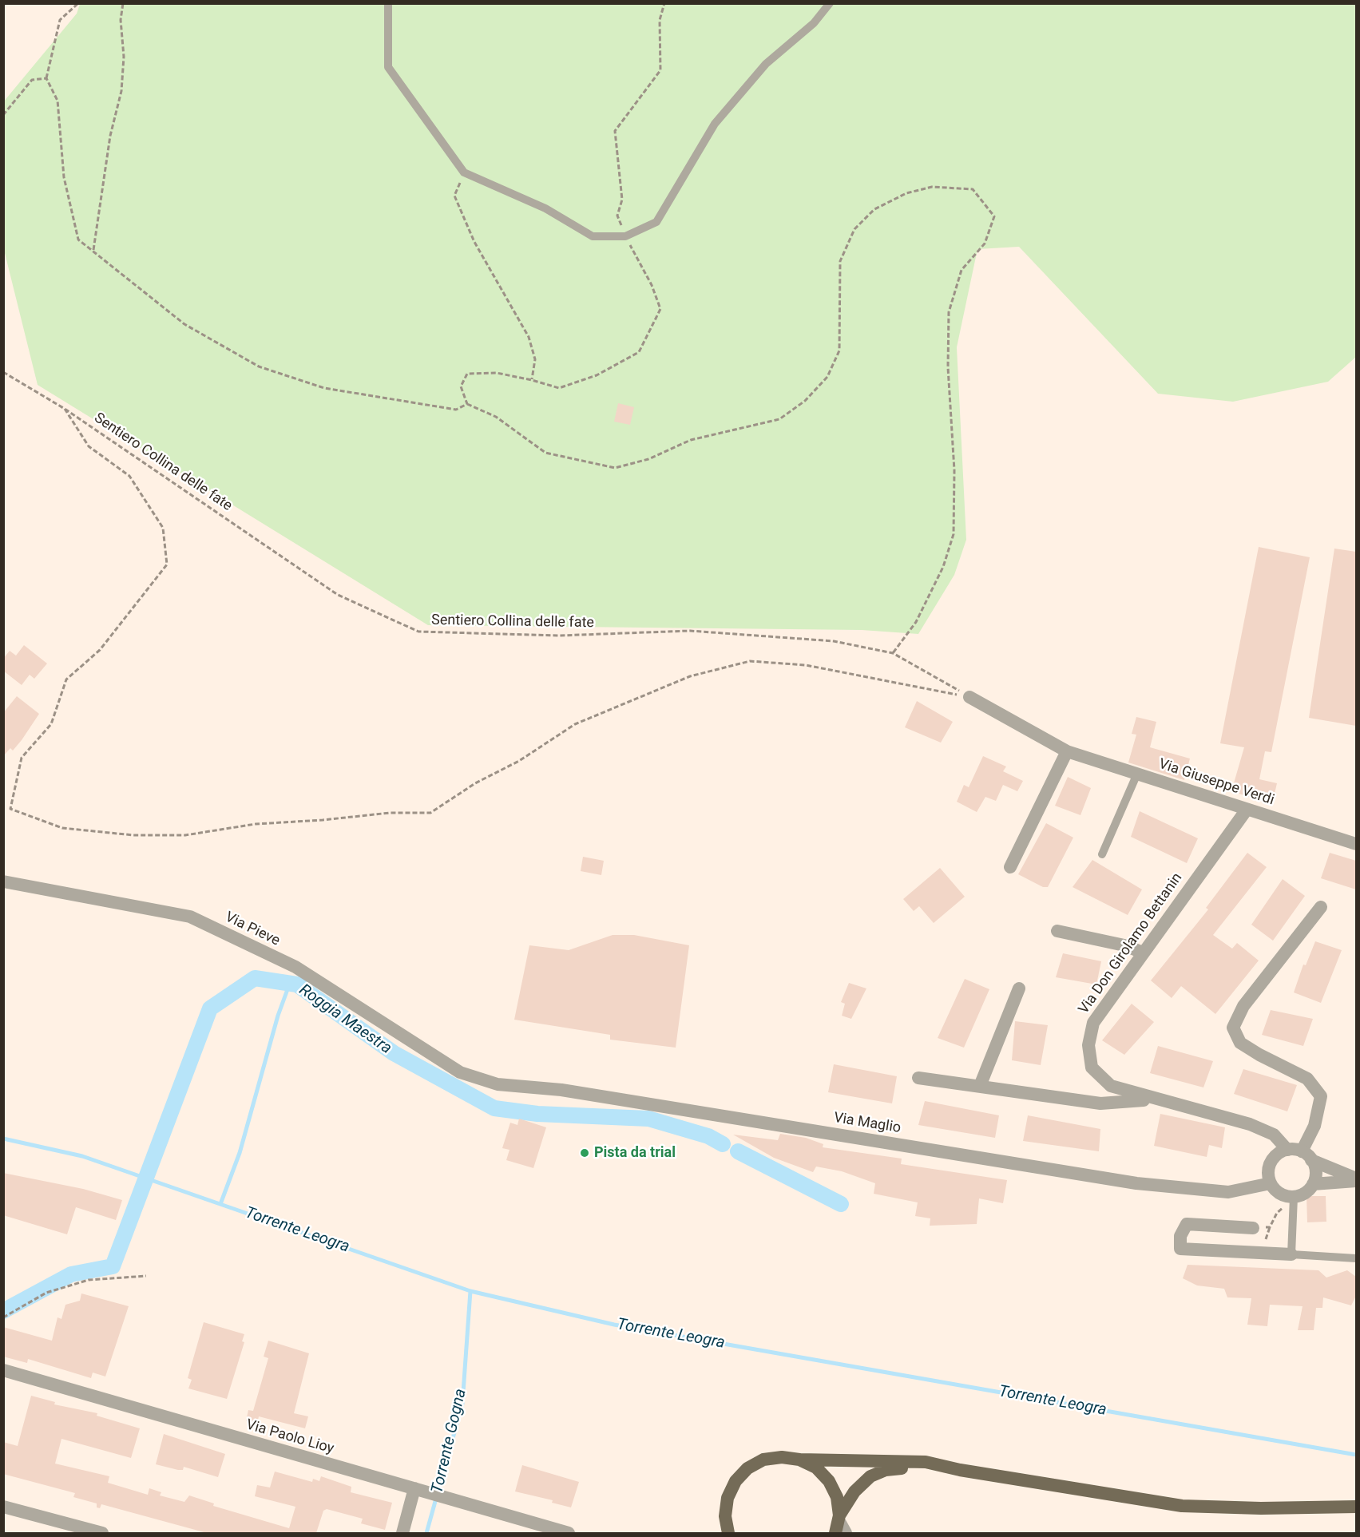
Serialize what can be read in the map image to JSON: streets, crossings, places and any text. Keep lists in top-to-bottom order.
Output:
{
  "streets": {
    "street": [
      "Via Giuseppe Verdi",
      "Via Pieve",
      "Via Don Girolamo Bettanin",
      "Via Maglio",
      "Via Paolo Lioy"
    ],
    "path": ["Sentiero Collina delle fate"]
  },
  "crossings": [
    ["Sentiero Collina delle fate", "Via Giuseppe Verdi"],
    ["Via Giuseppe Verdi", "Via Don Girolamo Bettanin"],
    ["Via Pieve", "Via Maglio"],
    ["Via Don Girolamo Bettanin", "Via Maglio"]
  ],
  "water": ["Roggia Maestra", "Torrente Leogra", "Torrente Gogna"],
  "places": ["Pista da trial"]
}
